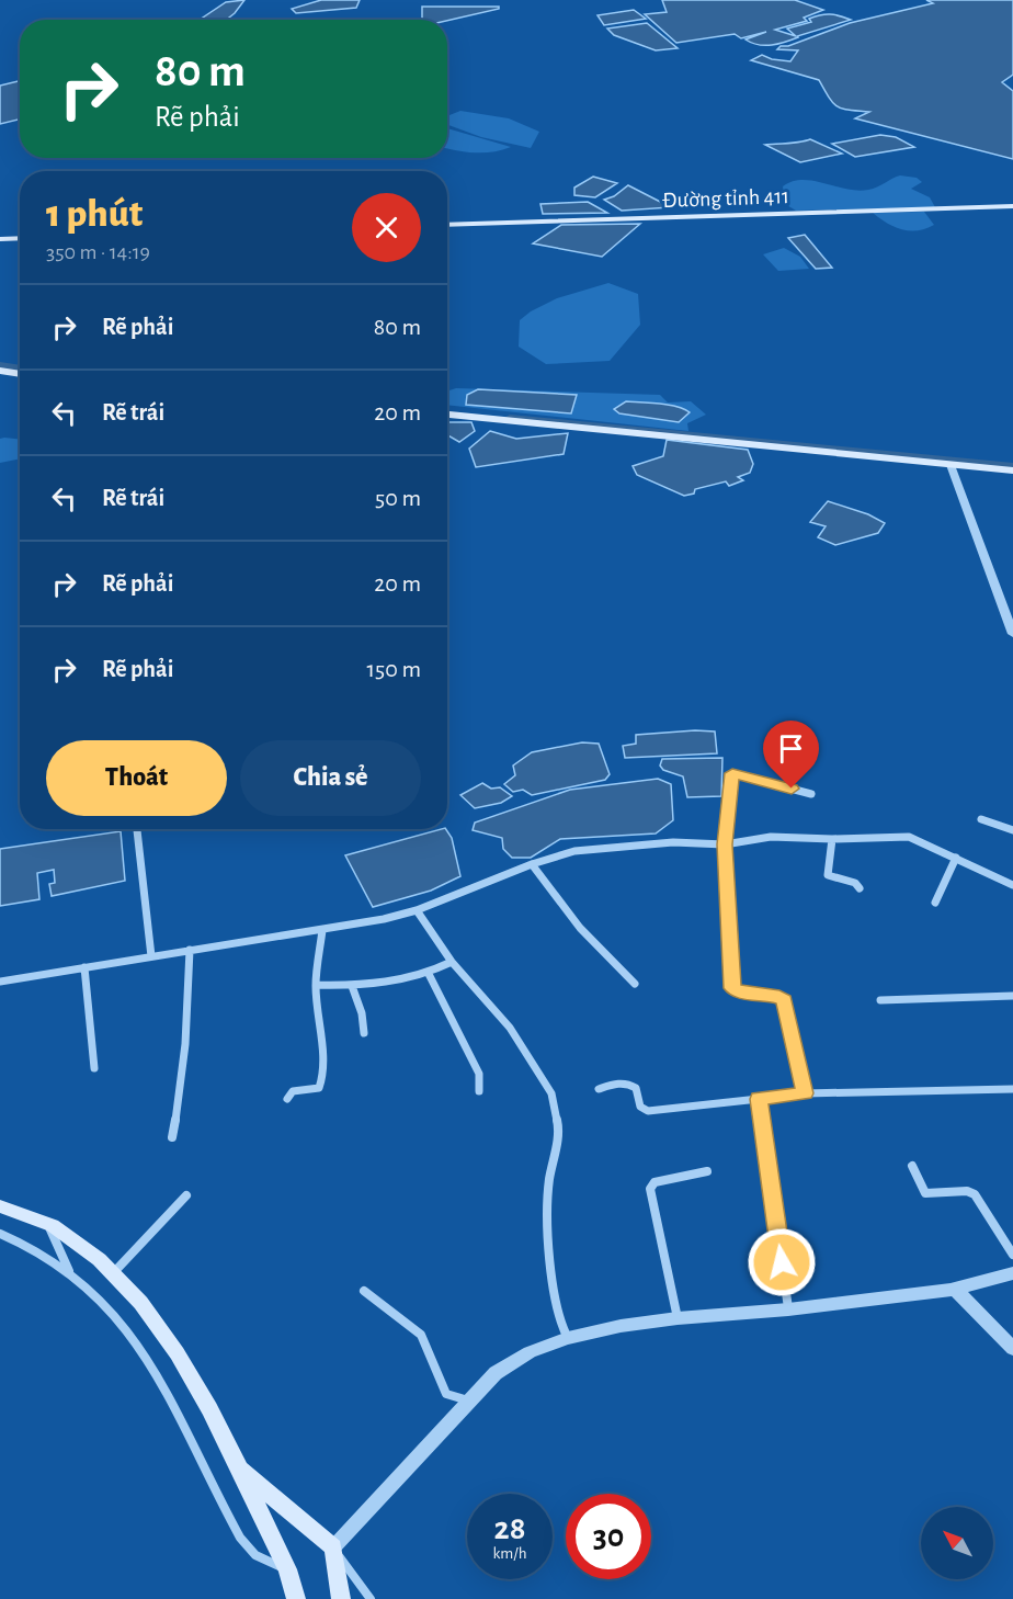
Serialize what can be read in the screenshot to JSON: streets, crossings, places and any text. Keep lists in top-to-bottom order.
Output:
{
  "streets": {
    "main road": ["Đường tỉnh 411"]
  },
  "north": "top left",
  "page": {
    "turn": ["80 m", "Rẽ phải"],
    "heading": ["1 phút", "350 m · 14:19"],
    "list": [
      {
        "name": "Rẽ phải",
        "value": "80 m"
      },
      {
        "name": "Rẽ trái",
        "value": "20 m"
      },
      {
        "name": "Rẽ trái",
        "value": "50 m"
      },
      {
        "name": "Rẽ phải",
        "value": "20 m"
      },
      {
        "name": "Rẽ phải",
        "value": "150 m"
      }
    ],
    "buttons": ["Thoát", "Chia sẻ"],
    "speed": "28 km/h",
    "limit": "30"
  }
}
